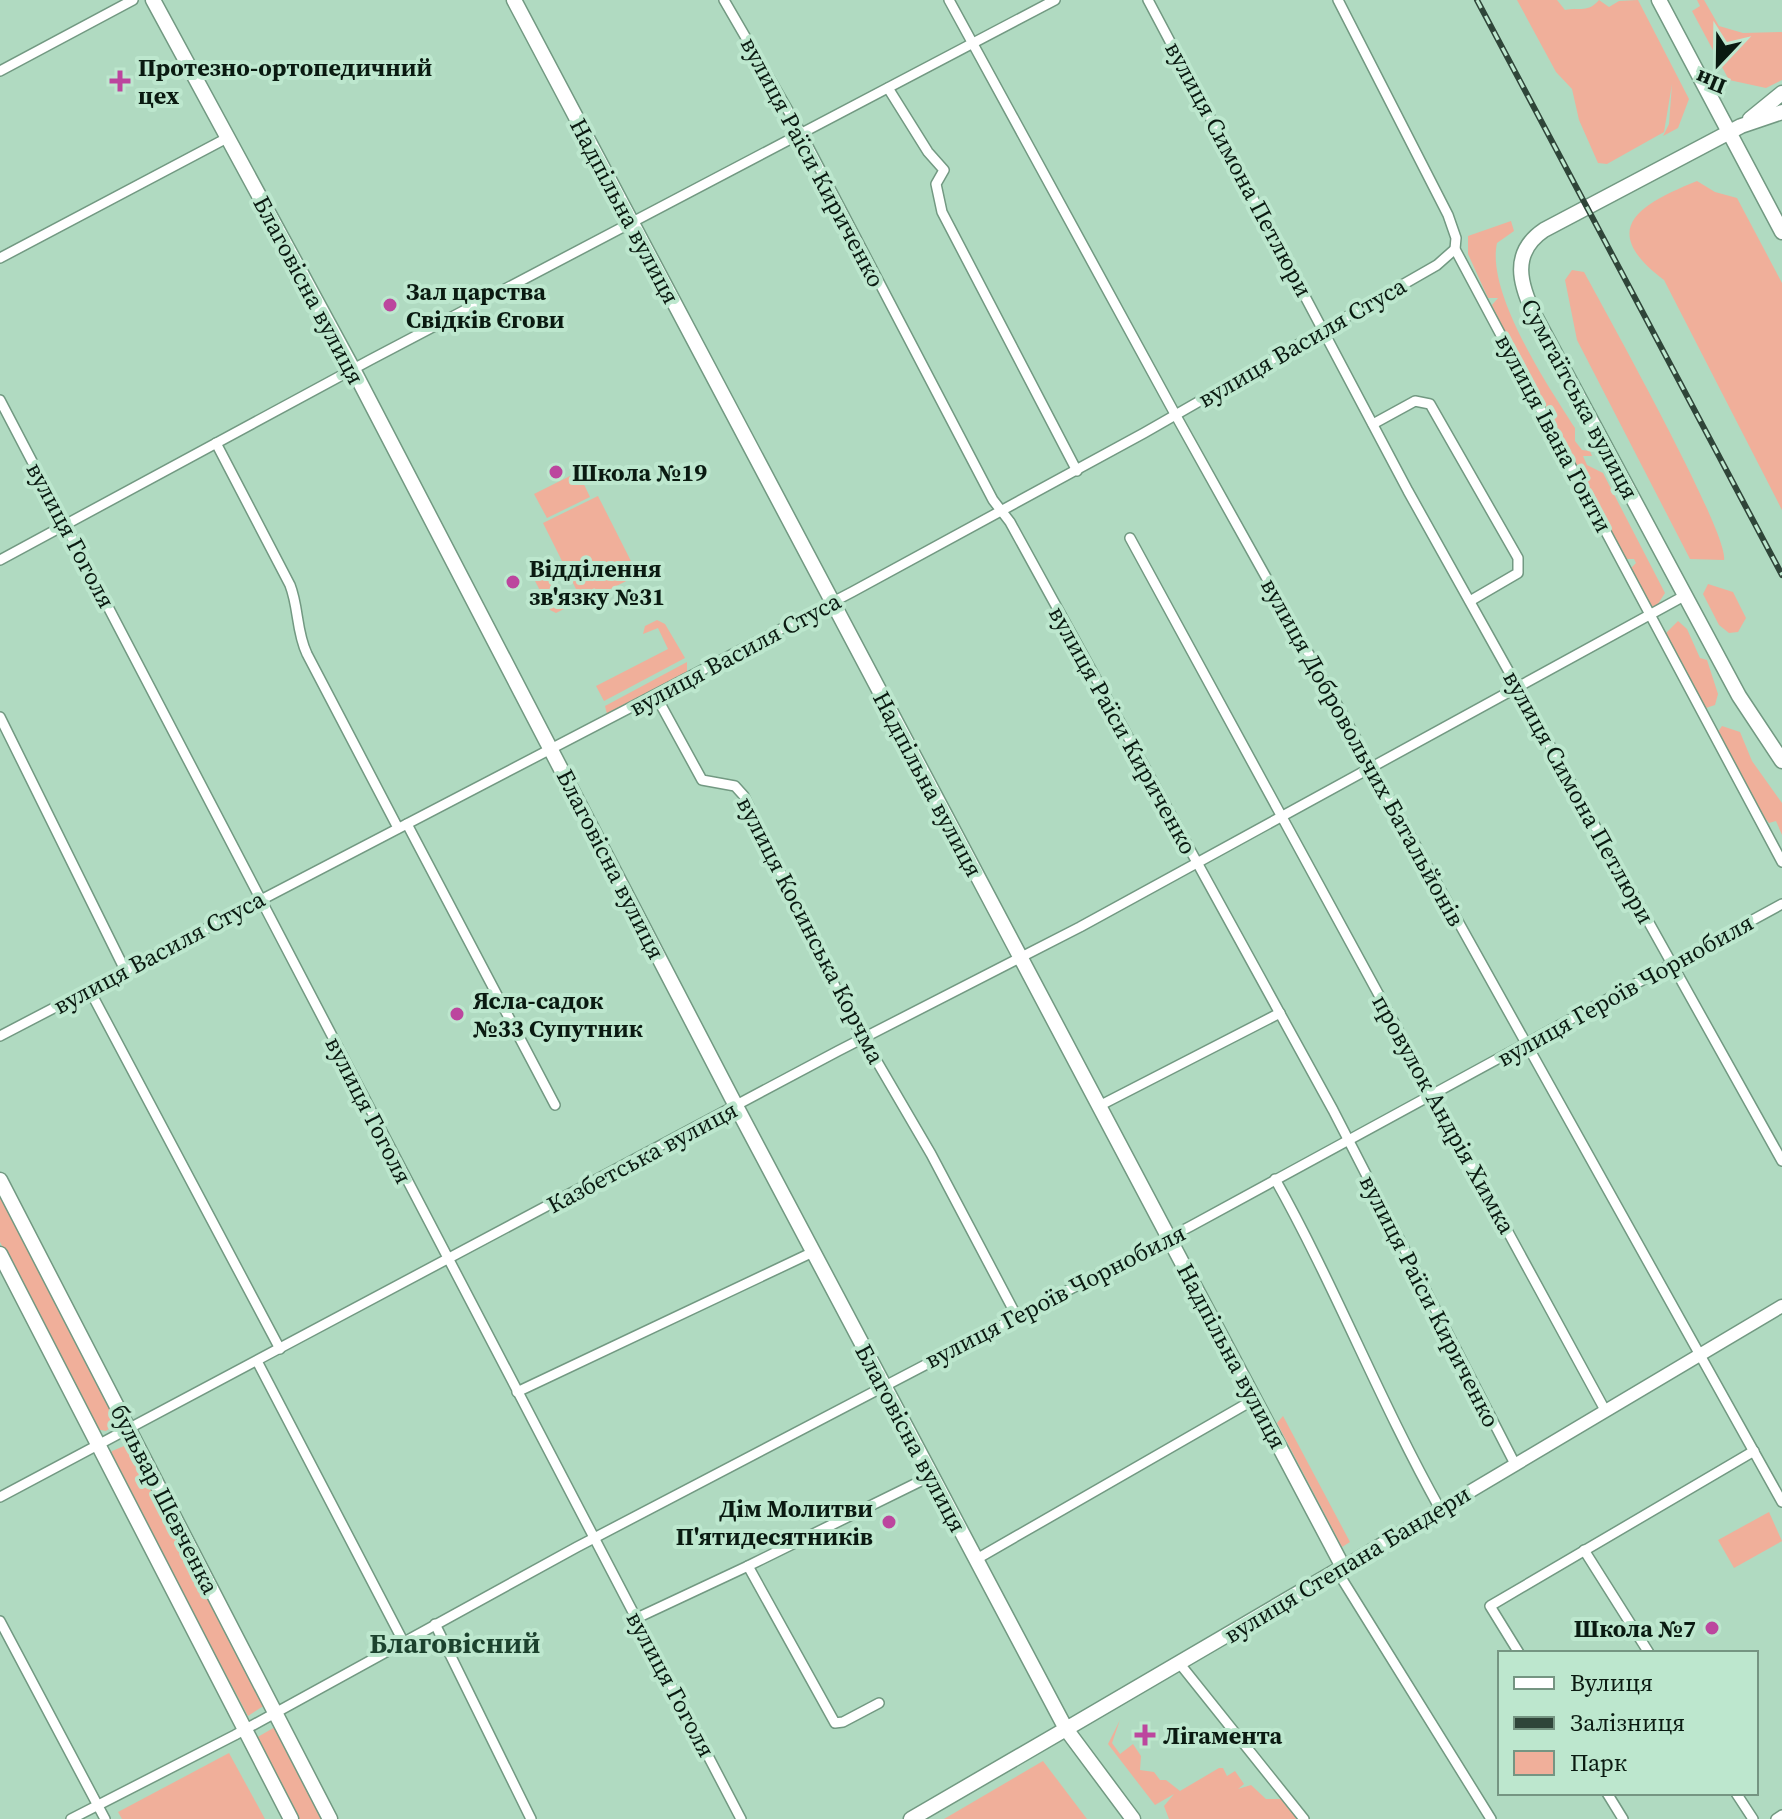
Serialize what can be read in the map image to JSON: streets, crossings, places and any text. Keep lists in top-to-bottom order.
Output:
{
  "streets": {
    "main road": [
      "Надпільна вулиця",
      "Благовісна вулиця",
      "Сумгаїтська вулиця",
      "бульвар Шевченка",
      "вулиця Степана Бандери"
    ],
    "street": [
      "вулиця Раїси Кириченко",
      "вулиця Симона Петлюри",
      "вулиця Василя Стуса",
      "вулиця Івана Гонти",
      "вулиця Гоголя",
      "вулиця Добровольчих Батальйонів",
      "вулиця Косинська Корчма",
      "вулиця Героїв Чорнобиля",
      "провулок Андрія Химка",
      "Казбетська вулиця"
    ]
  },
  "crossings": [
    ["вулиця Раїси Кириченко", "вулиця Василя Стуса"],
    ["вулиця Раїси Кириченко", "вулиця Героїв Чорнобиля"],
    ["вулиця Раїси Кириченко", "Казбетська вулиця"],
    ["вулиця Раїси Кириченко", "вулиця Степана Бандери"],
    ["вулиця Симона Петлюри", "вулиця Василя Стуса"],
    ["вулиця Симона Петлюри", "вулиця Героїв Чорнобиля"],
    ["вулиця Симона Петлюри", "Казбетська вулиця"],
    ["Надпільна вулиця", "вулиця Василя Стуса"],
    ["Надпільна вулиця", "вулиця Героїв Чорнобиля"],
    ["Надпільна вулиця", "Казбетська вулиця"],
    ["Надпільна вулиця", "вулиця Степана Бандери"],
    ["Благовісна вулиця", "вулиця Василя Стуса"],
    ["Благовісна вулиця", "вулиця Героїв Чорнобиля"],
    ["Благовісна вулиця", "Казбетська вулиця"],
    ["Благовісна вулиця", "вулиця Степана Бандери"],
    ["вулиця Василя Стуса", "вулиця Івана Гонти"],
    ["вулиця Василя Стуса", "вулиця Гоголя"],
    ["вулиця Василя Стуса", "вулиця Добровольчих Батальйонів"],
    ["вулиця Василя Стуса", "вулиця Косинська Корчма"],
    ["Сумгаїтська вулиця", "Казбетська вулиця"],
    ["вулиця Івана Гонти", "Казбетська вулиця"],
    ["вулиця Гоголя", "вулиця Героїв Чорнобиля"],
    ["вулиця Гоголя", "Казбетська вулиця"],
    ["вулиця Добровольчих Батальйонів", "вулиця Героїв Чорнобиля"],
    ["вулиця Добровольчих Батальйонів", "Казбетська вулиця"],
    ["вулиця Добровольчих Батальйонів", "вулиця Степана Бандери"],
    ["вулиця Косинська Корчма", "вулиця Героїв Чорнобиля"],
    ["вулиця Косинська Корчма", "Казбетська вулиця"],
    ["вулиця Героїв Чорнобиля", "провулок Андрія Химка"],
    ["вулиця Героїв Чорнобиля", "бульвар Шевченка"],
    ["провулок Андрія Химка", "Казбетська вулиця"],
    ["провулок Андрія Химка", "вулиця Степана Бандери"],
    ["Казбетська вулиця", "бульвар Шевченка"]
  ],
  "districts": ["Благовісний"],
  "places": {
    "health": ["Протезно-ортопедичний цех", "Лігамента"],
    "other": [
      "Зал царства Свідків Єгови",
      "Школа №19",
      "Відділення зв'язку №31",
      "Ясла-садок №33 Супутник",
      "Дім Молитви П'ятидесятників",
      "Школа №7"
    ]
  },
  "legend": ["Вулиця", "Залізниця", "Парк"],
  "north": "bottom"
}
